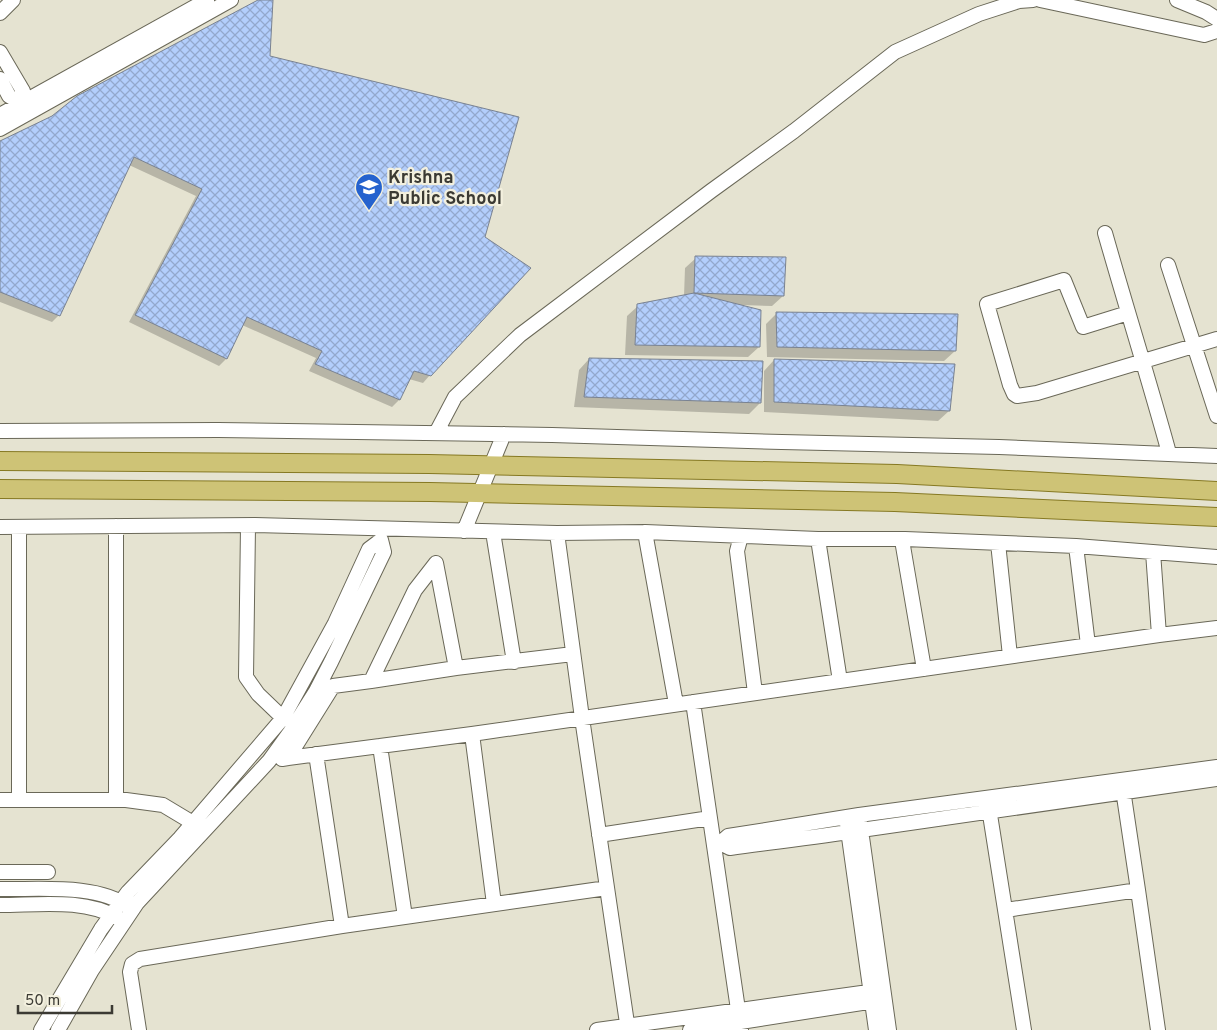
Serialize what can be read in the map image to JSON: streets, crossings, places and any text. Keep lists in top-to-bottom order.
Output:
{
  "places": {
    "school or university": ["Krishna Public School"]
  },
  "scale_bar": "50 m"
}
